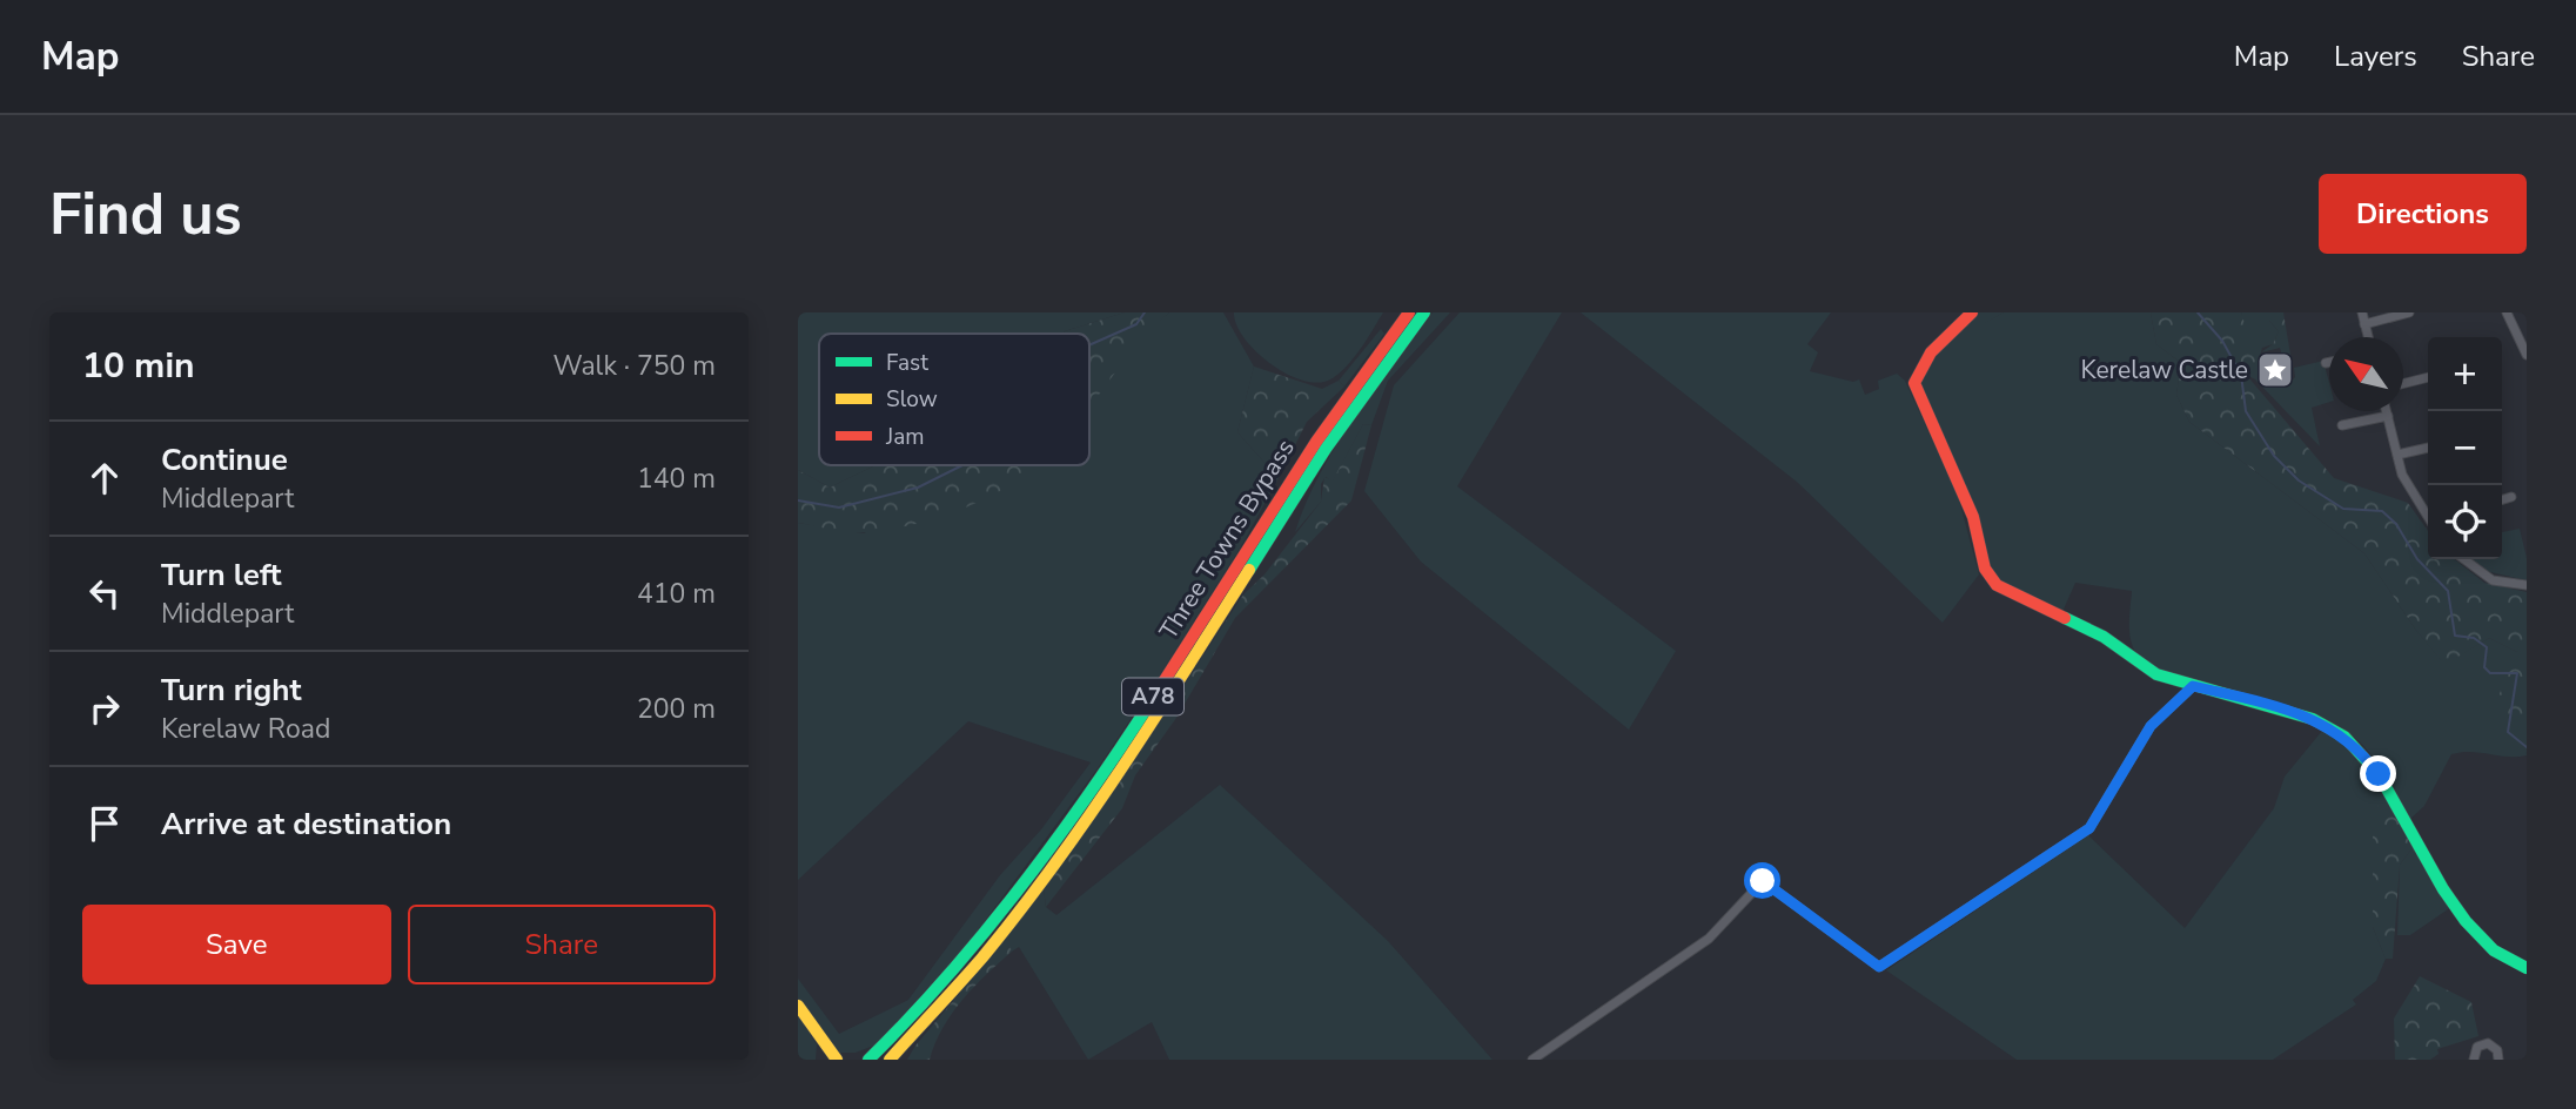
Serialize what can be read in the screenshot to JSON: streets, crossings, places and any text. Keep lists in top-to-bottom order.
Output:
{
  "streets": {
    "main road": ["Three Towns Bypass", "A78"]
  },
  "places": {
    "place": ["Kerelaw Castle"]
  },
  "legend": ["Fast", "Slow", "Jam"],
  "north": "top left",
  "page": {
    "header": "Map",
    "nav": ["Map", "Layers", "Share"],
    "buttons": [
      "Directions",
      ["Save", "Share"]
    ],
    "title": "Find us",
    "heading": ["10 min", "Walk · 750 m"],
    "map_buttons": ["+", "−"],
    "list": [
      ["Continue", "Middlepart", "140 m"],
      ["Turn left", "Middlepart", "410 m"],
      ["Turn right", "Kerelaw Road", "200 m"],
      "Arrive at destination"
    ]
  }
}
